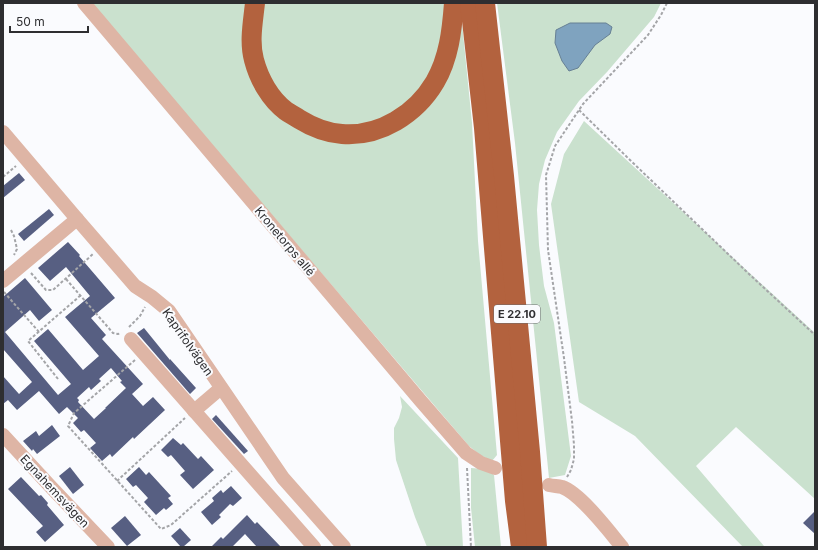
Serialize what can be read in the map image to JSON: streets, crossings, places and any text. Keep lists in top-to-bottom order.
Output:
{
  "streets": {
    "highway": ["E 22.10"],
    "street": ["Kronetorps allé", "Kaprifolvägen", "Egnahemsvägen"]
  },
  "scale_bar": "50 m"
}
